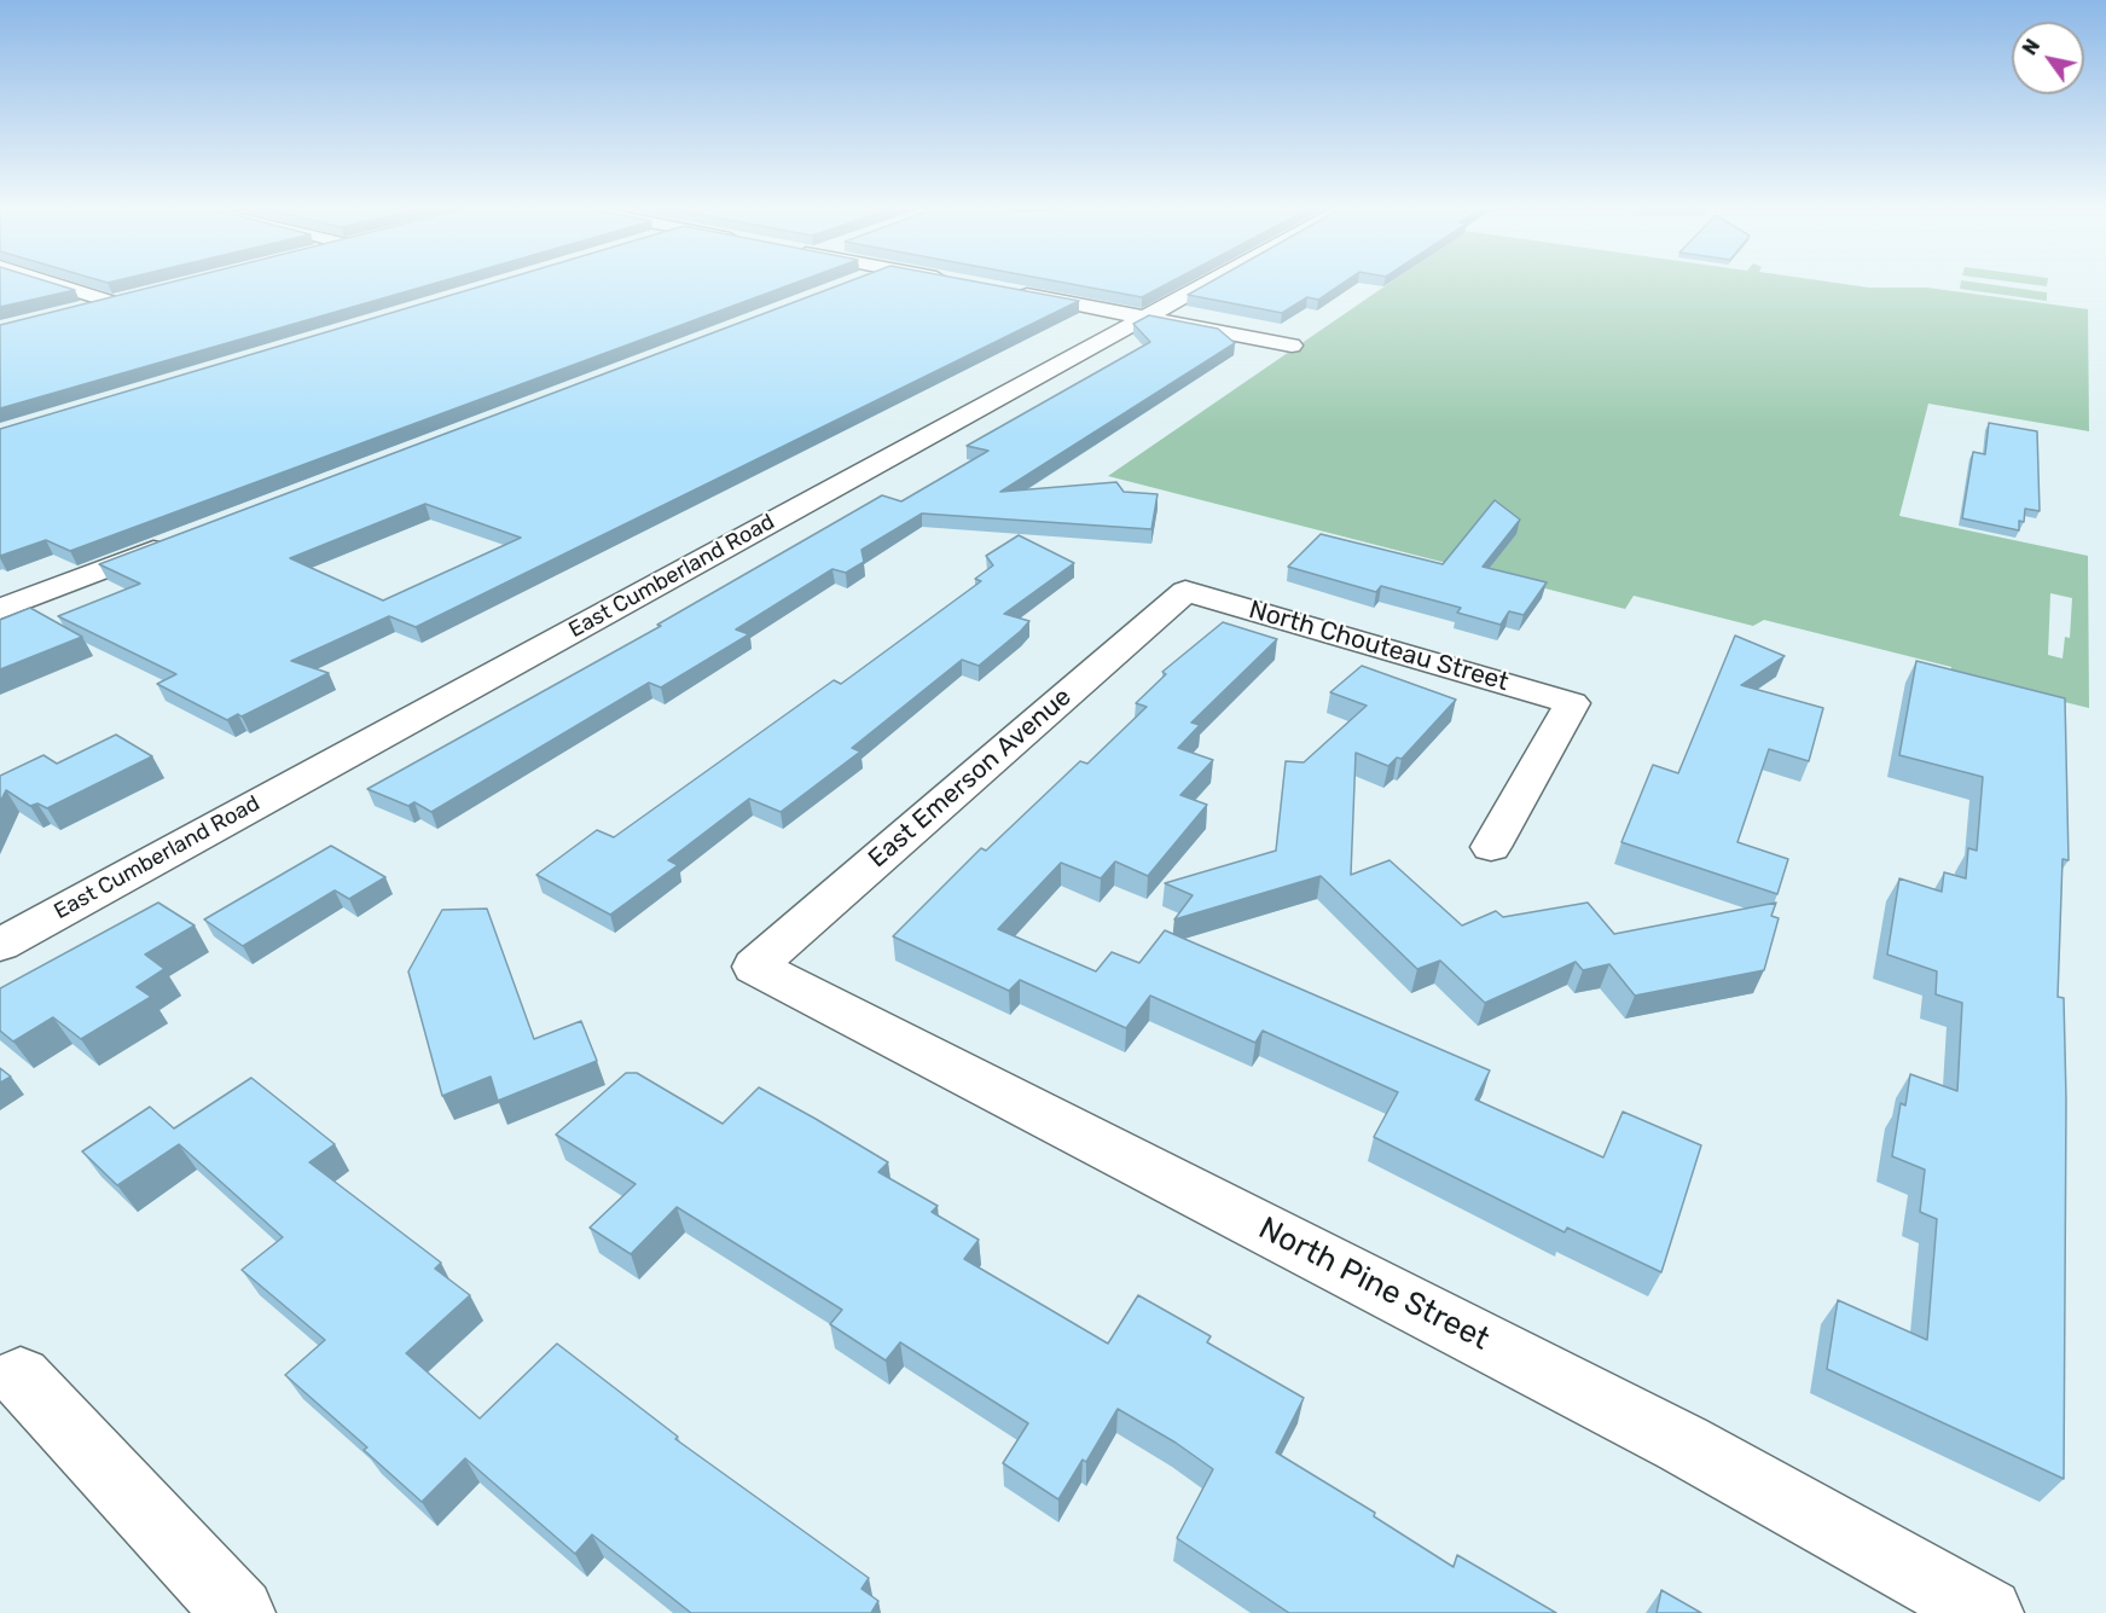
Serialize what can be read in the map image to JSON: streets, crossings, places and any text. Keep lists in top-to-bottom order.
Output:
{
  "streets": {
    "street": [
      "East Cumberland Road",
      "North Chouteau Street",
      "East Emerson Avenue",
      "North Pine Street"
    ]
  },
  "crossings": [
    ["North Chouteau Street", "East Emerson Avenue"],
    ["East Emerson Avenue", "North Pine Street"]
  ],
  "north": "top left"
}
